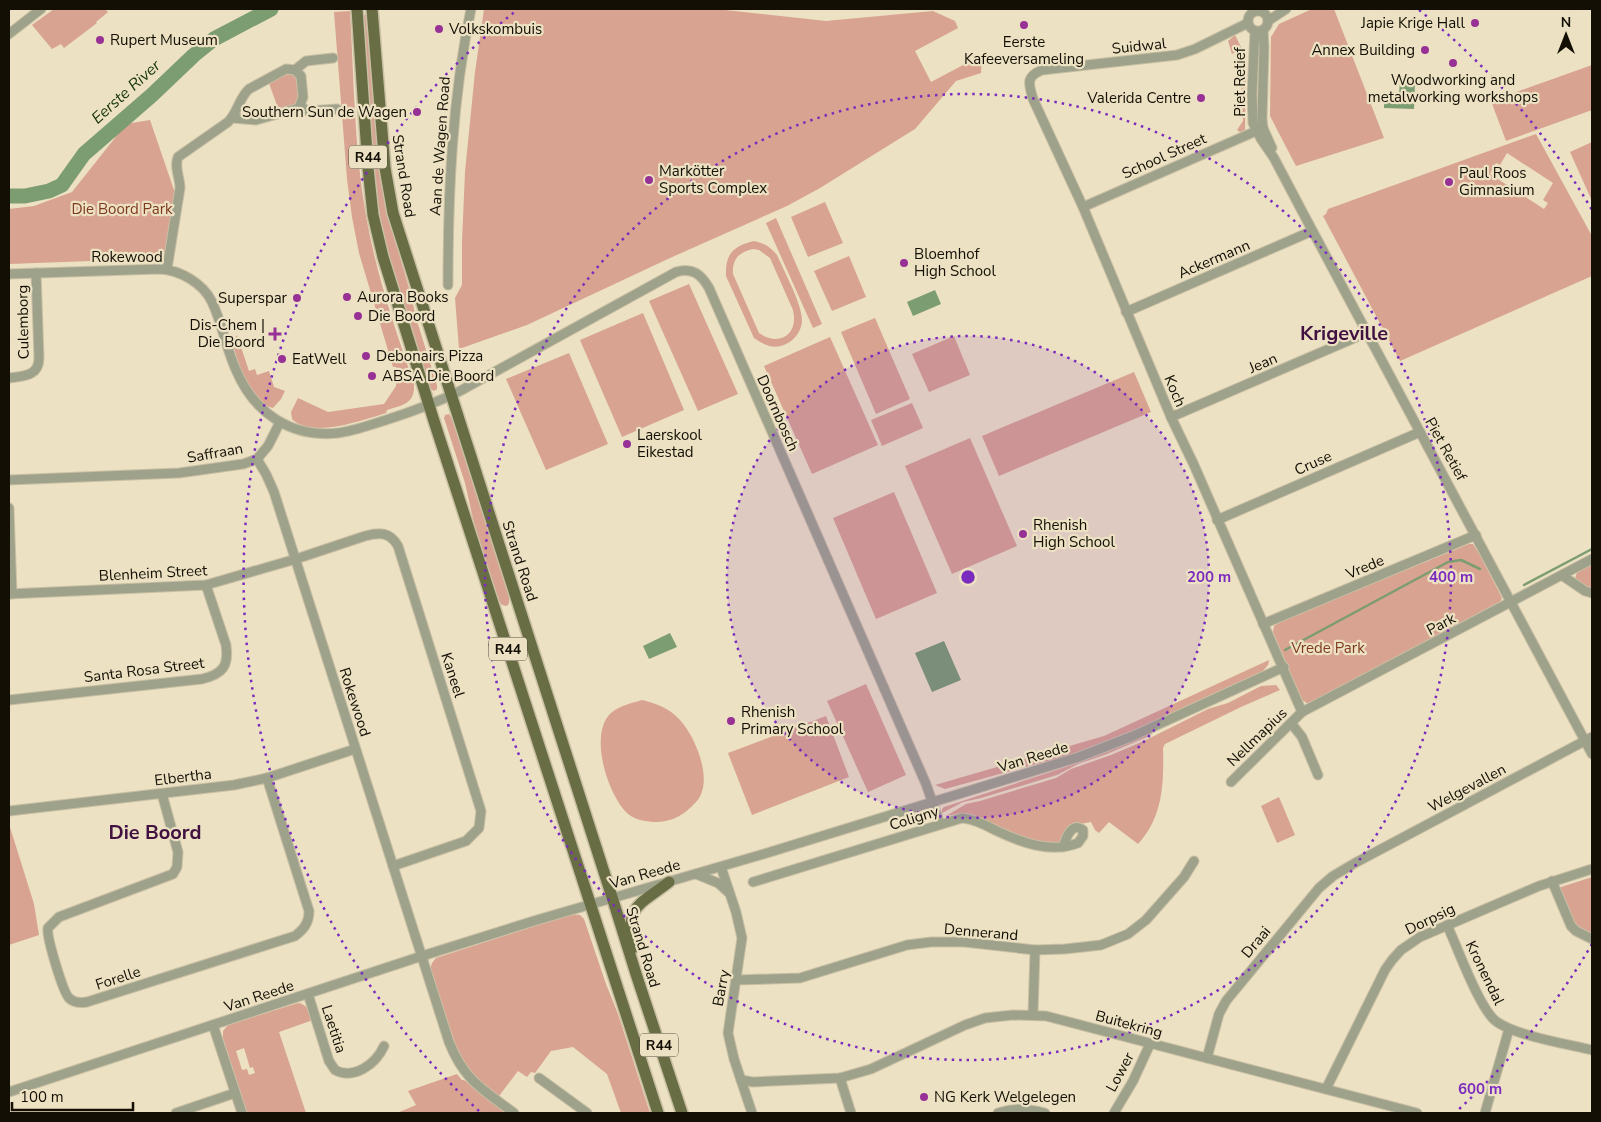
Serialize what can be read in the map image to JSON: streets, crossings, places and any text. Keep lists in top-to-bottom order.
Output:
{
  "streets": {
    "main road": ["R44", "Strand Road"],
    "street": [
      "Suidwal",
      "Piet Retief",
      "Aan de Wagen Road",
      "School Street",
      "Rokewood",
      "Ackermann",
      "Culemborg",
      "Jean",
      "Koch",
      "Doornbosch",
      "Saffraan",
      "Cruse",
      "Vrede",
      "Blenheim Street",
      "Park",
      "Santa Rosa Street",
      "Kaneel",
      "Nellmapius",
      "Van Reede",
      "Elbertha",
      "Welgevallen",
      "Coligny",
      "Dorpsig",
      "Dennerand",
      "Draai",
      "Kronendal",
      "Forelle",
      "Barry",
      "Buitekring",
      "Laetitia",
      "Lower"
    ]
  },
  "crossings": [
    ["Suidwal", "Koch"],
    ["Piet Retief", "School Street"],
    ["Piet Retief", "Ackermann"],
    ["Piet Retief", "Jean"],
    ["Piet Retief", "Cruse"],
    ["Piet Retief", "Vrede"],
    ["Piet Retief", "Park"],
    ["Piet Retief", "Welgevallen"],
    ["School Street", "Koch"],
    ["Strand Road", "Doornbosch"],
    ["Strand Road", "Van Reede"],
    ["Rokewood", "Culemborg"],
    ["Rokewood", "Saffraan"],
    ["Rokewood", "Blenheim Street"],
    ["Rokewood", "Kaneel"],
    ["Rokewood", "Van Reede"],
    ["Rokewood", "Elbertha"],
    ["Ackermann", "Koch"],
    ["Jean", "Koch"],
    ["Koch", "Cruse"],
    ["Koch", "Vrede"],
    ["Koch", "Park"],
    ["Koch", "Nellmapius"],
    ["Koch", "Van Reede"],
    ["Doornbosch", "Van Reede"],
    ["Doornbosch", "Coligny"],
    ["Blenheim Street", "Santa Rosa Street"],
    ["Blenheim Street", "Kaneel"],
    ["Park", "Nellmapius"],
    ["Van Reede", "Barry"],
    ["Van Reede", "Laetitia"],
    ["Elbertha", "Forelle"],
    ["Welgevallen", "Draai"],
    ["Dorpsig", "Kronendal"],
    ["Dorpsig", "Buitekring"],
    ["Dennerand", "Barry"],
    ["Draai", "Buitekring"],
    ["Barry", "Buitekring"],
    ["Buitekring", "Lower"]
  ],
  "districts": ["Krigeville", "Die Boord"],
  "water": ["Eerste River"],
  "parks": ["Die Boord Park", "Vrede Park"],
  "places": {
    "other": [
      "Japie Krige Hall",
      "Eerste Kafeeversameling",
      "Volkskombuis",
      "Rupert Museum",
      "Annex Building",
      "Woodworking and metalworking workshops",
      "Valerida Centre",
      "Southern Sun de Wagen",
      "Markötter Sports Complex",
      "Paul Roos Gimnasium",
      "Bloemhof High School",
      "Aurora Books",
      "Superspar",
      "Die Boord",
      "Debonairs Pizza",
      "EatWell",
      "ABSA Die Boord",
      "Laerskool Eikestad",
      "Rhenish High School",
      "Rhenish Primary School",
      "NG Kerk Welgelegen"
    ],
    "health": ["Dis-Chem | Die Boord"]
  },
  "scale_bar": "100 m",
  "north": "top",
  "rings": ["200 m", "400 m", "600 m"]
}
